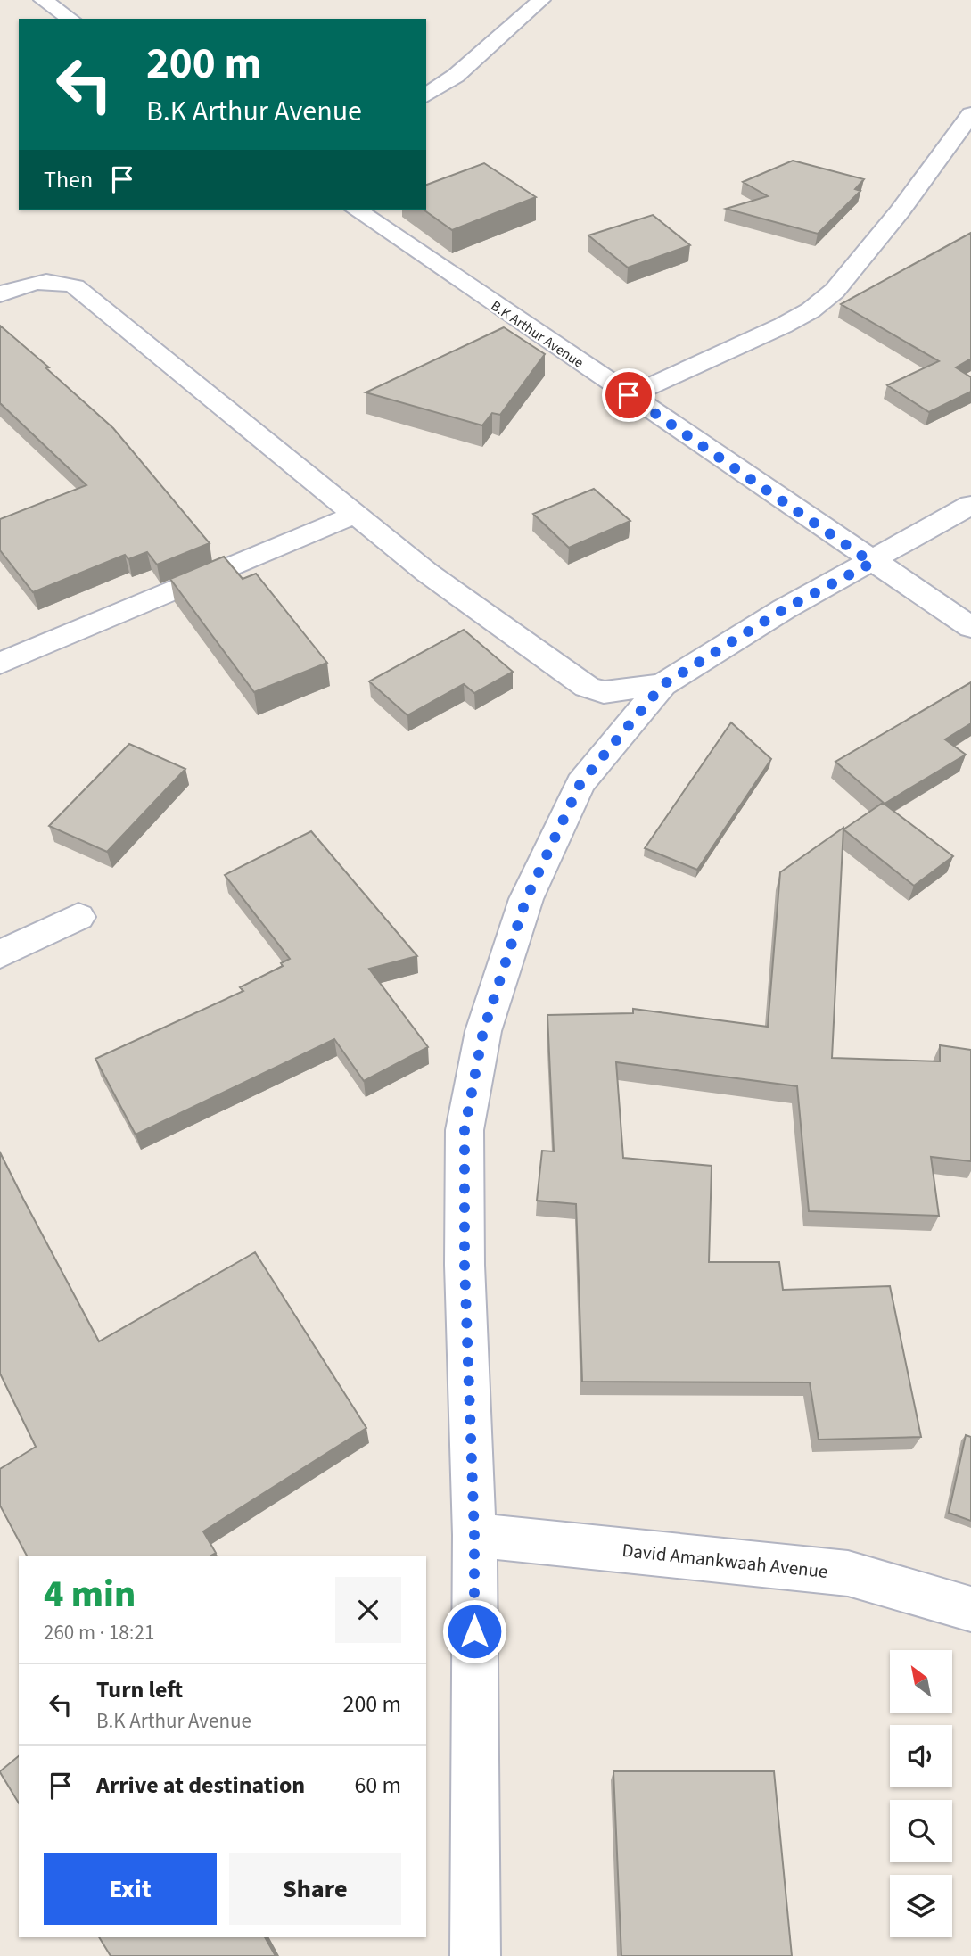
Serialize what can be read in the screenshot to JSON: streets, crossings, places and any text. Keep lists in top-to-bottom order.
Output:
{
  "streets": {
    "street": ["B.K Arthur Avenue", "David Amankwaah Avenue"]
  },
  "north": "top left",
  "page": {
    "turn": ["200 m", "B.K Arthur Avenue"],
    "then": "Then",
    "heading": ["4 min", "260 m · 18:21"],
    "list": [
      {
        "name": "Turn left",
        "note": "B.K Arthur Avenue",
        "value": "200 m"
      },
      {
        "name": "Arrive at destination",
        "value": "60 m"
      }
    ],
    "buttons": ["Exit", "Share"]
  }
}
